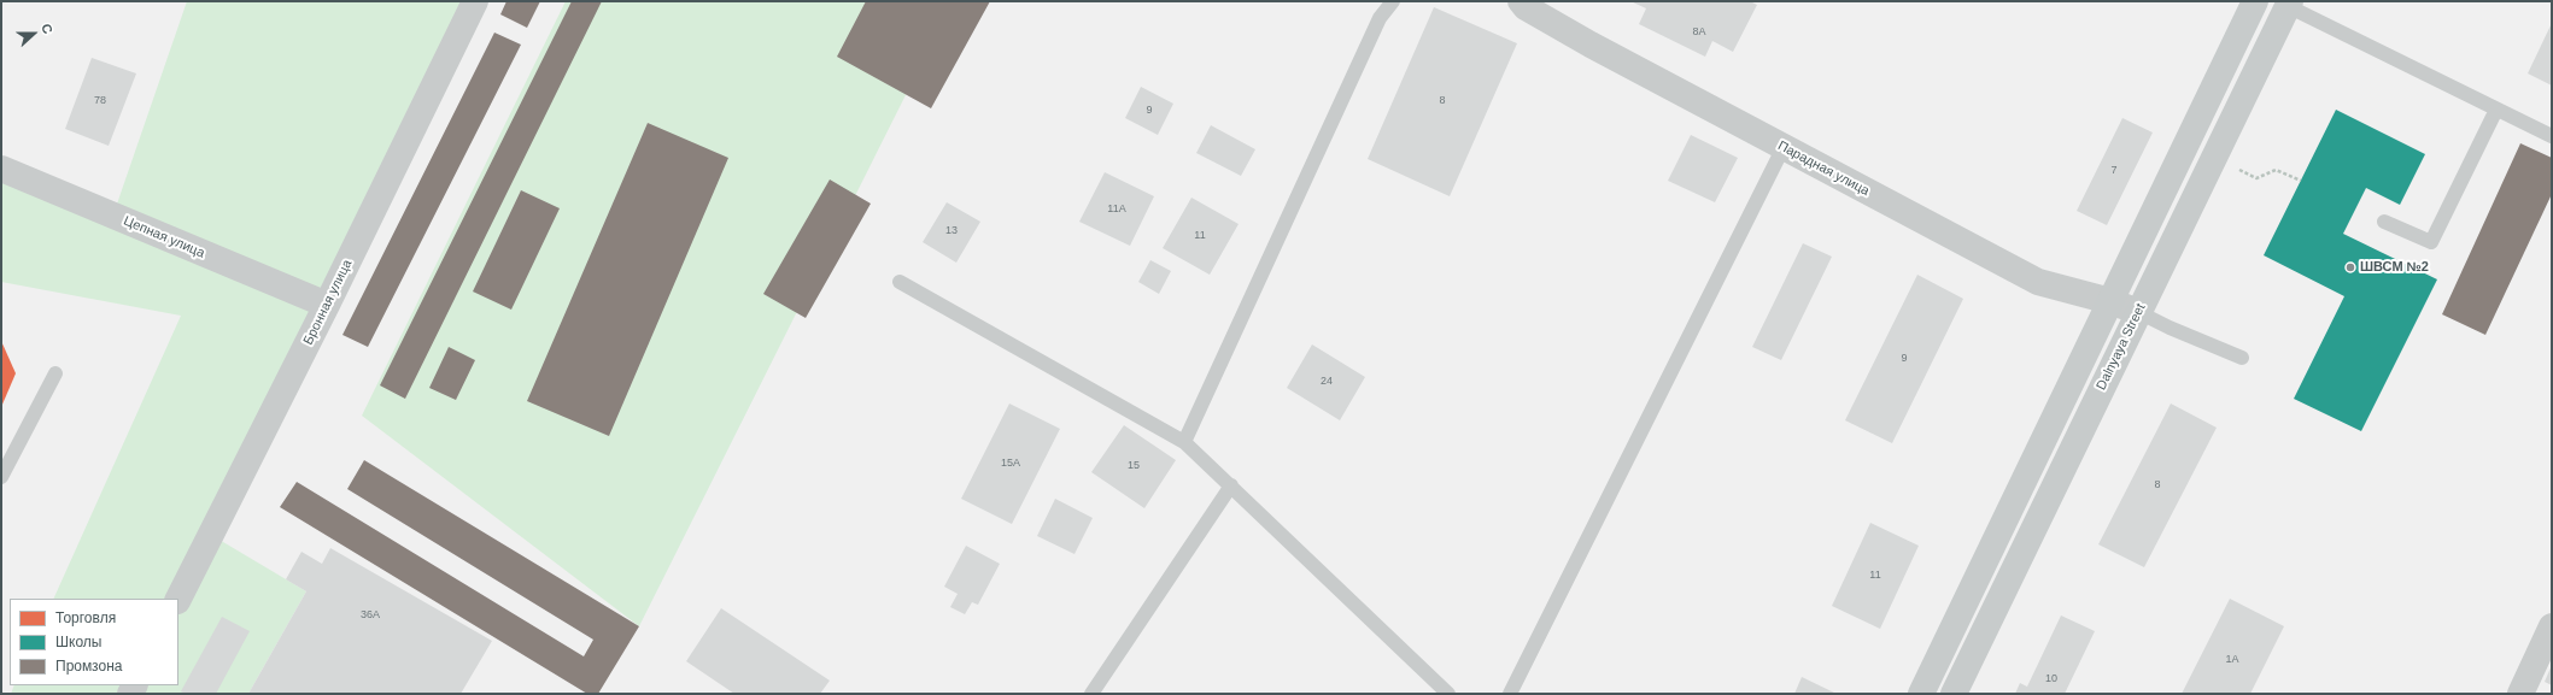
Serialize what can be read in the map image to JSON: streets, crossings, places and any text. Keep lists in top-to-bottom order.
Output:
{
  "streets": {
    "main road": ["Dalnyaya Street"],
    "street": ["Парадная улица", "Цепная улица", "Бронная улица"]
  },
  "crossings": [
    ["Парадная улица", "Dalnyaya Street"],
    ["Цепная улица", "Бронная улица"]
  ],
  "places": ["ШВСМ №2"],
  "house_numbers": [
    "8А",
    "78",
    "8",
    "9",
    "7",
    "11А",
    "13",
    "11",
    "9",
    "24",
    "15А",
    "15",
    "8",
    "11",
    "36А",
    "1А",
    "10"
  ],
  "legend": ["Торговля", "Школы", "Промзона"],
  "north": "right"
}
